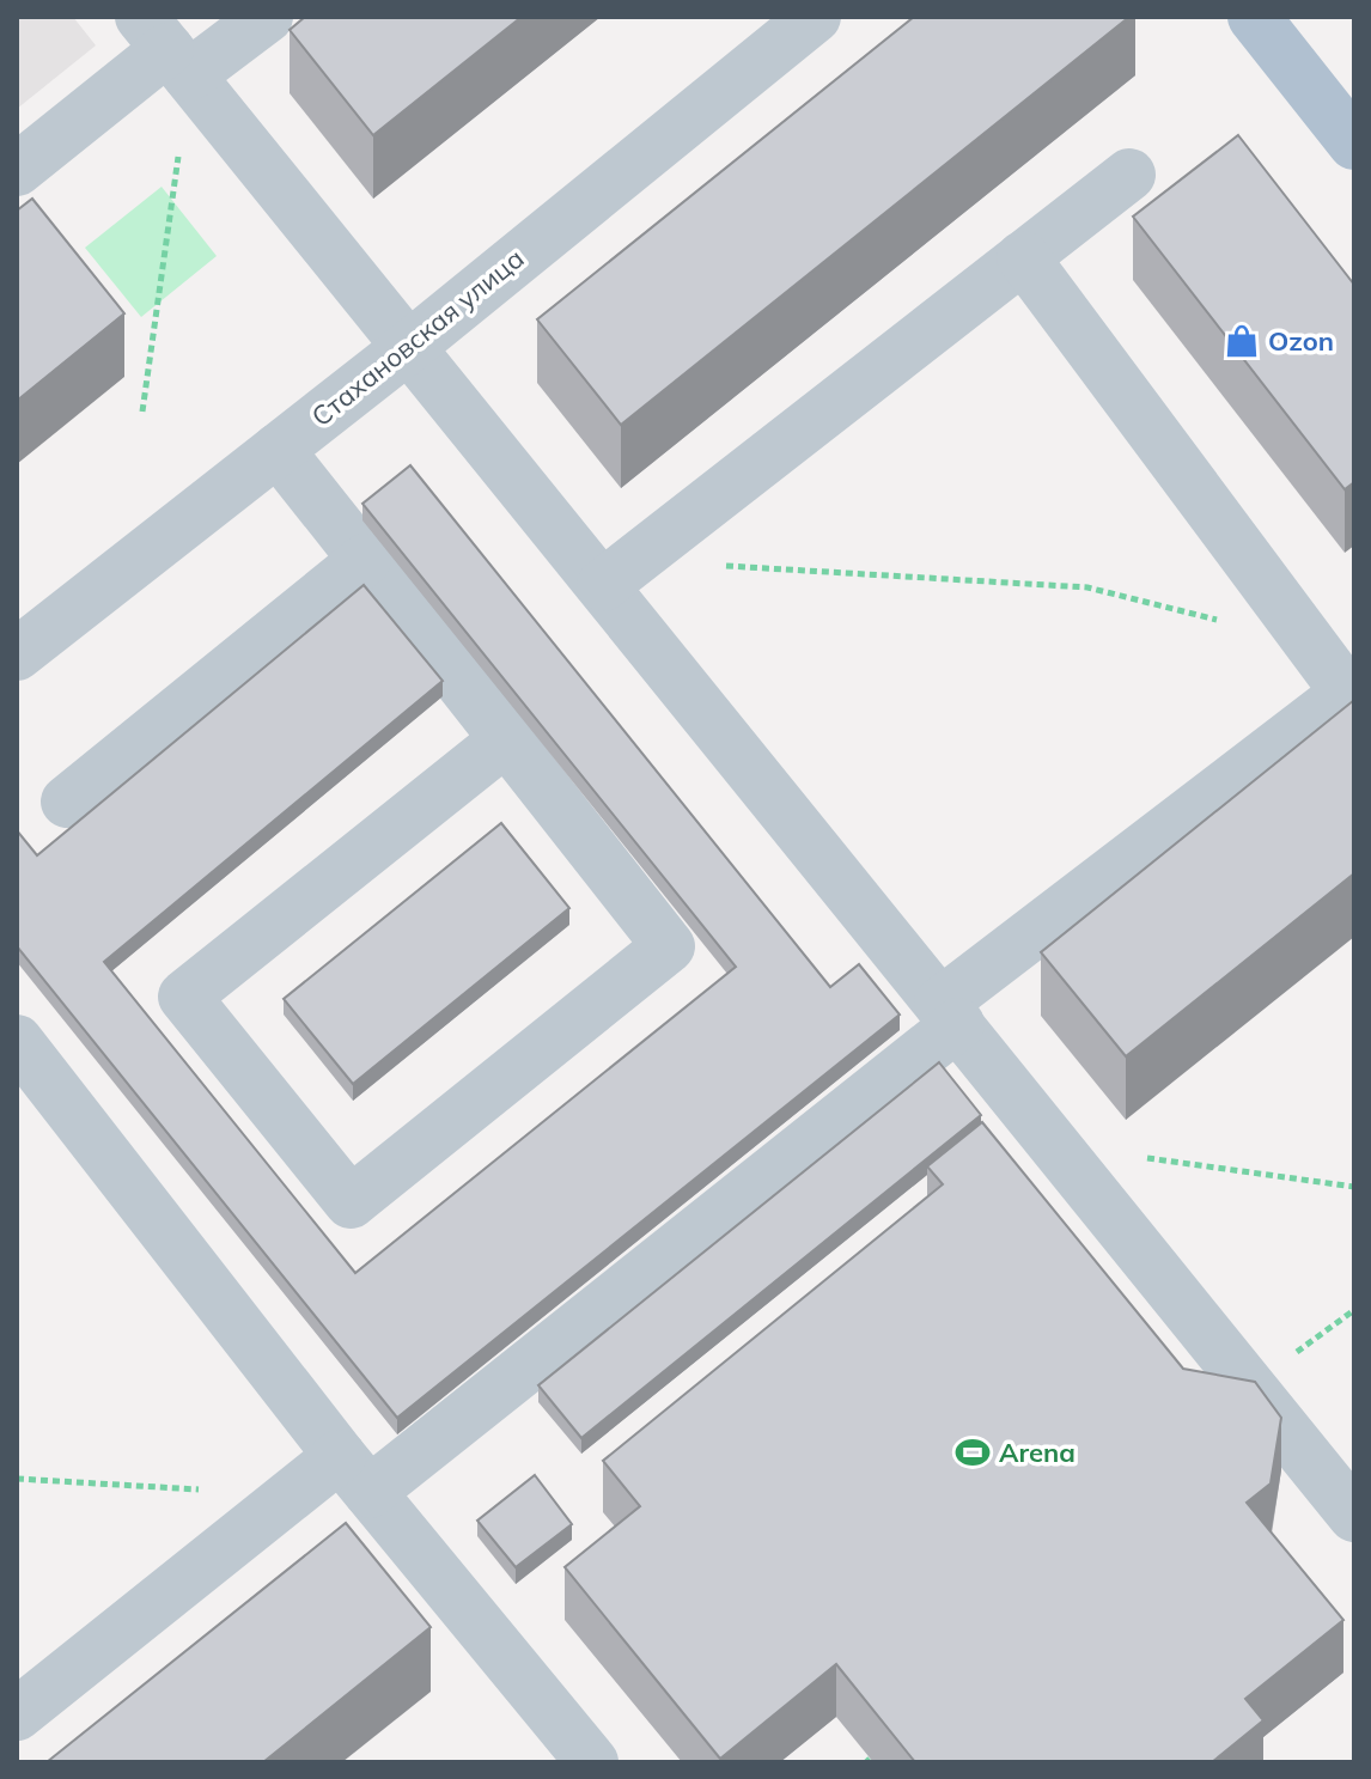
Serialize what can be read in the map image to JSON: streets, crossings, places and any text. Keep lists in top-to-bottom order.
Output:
{
  "streets": {
    "street": ["Стахановская улица"]
  },
  "places": {
    "shop": ["Ozon"],
    "sports": ["Arena"]
  }
}
